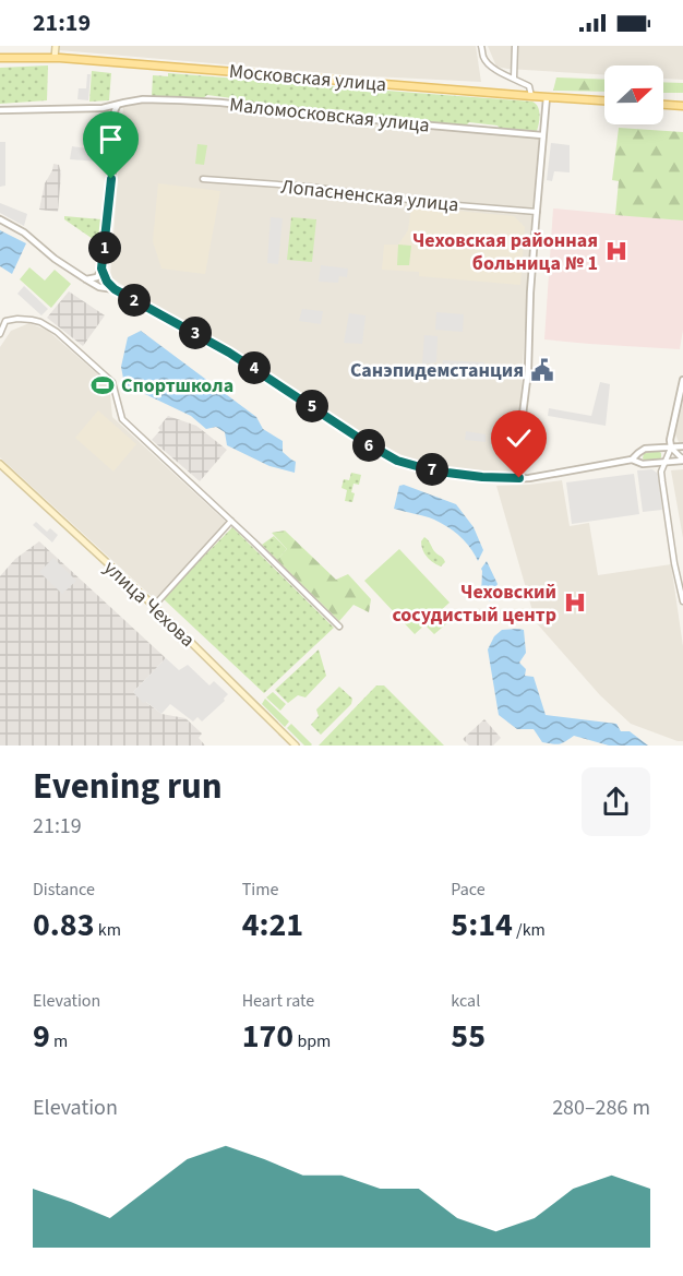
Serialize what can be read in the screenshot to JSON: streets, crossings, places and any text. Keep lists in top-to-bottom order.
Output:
{
  "streets": {
    "main road": ["Московская улица", "улица Чехова"],
    "street": ["Маломосковская улица", "Лопасненская улица"]
  },
  "places": {
    "hospital": ["Чеховская районная больница № 1", "Чеховский сосудистый центр"],
    "public building": ["Санэпидемстанция"],
    "sports": ["Спортшкола"]
  },
  "north": "right",
  "page": {
    "status": "21:19",
    "pins": [
      "1",
      "2",
      "3",
      "4",
      "5",
      "6",
      "7"
    ],
    "heading": ["Evening run", "21:19"],
    "stats": [
      ["Distance", "0.83 km"],
      ["Time", "4:21"],
      ["Pace", "5:14 /km"],
      ["Elevation", "9 m"],
      ["Heart rate", "170 bpm"],
      ["kcal", "55"]
    ],
    "chart": ["Elevation", "280–286 m"]
  }
}
